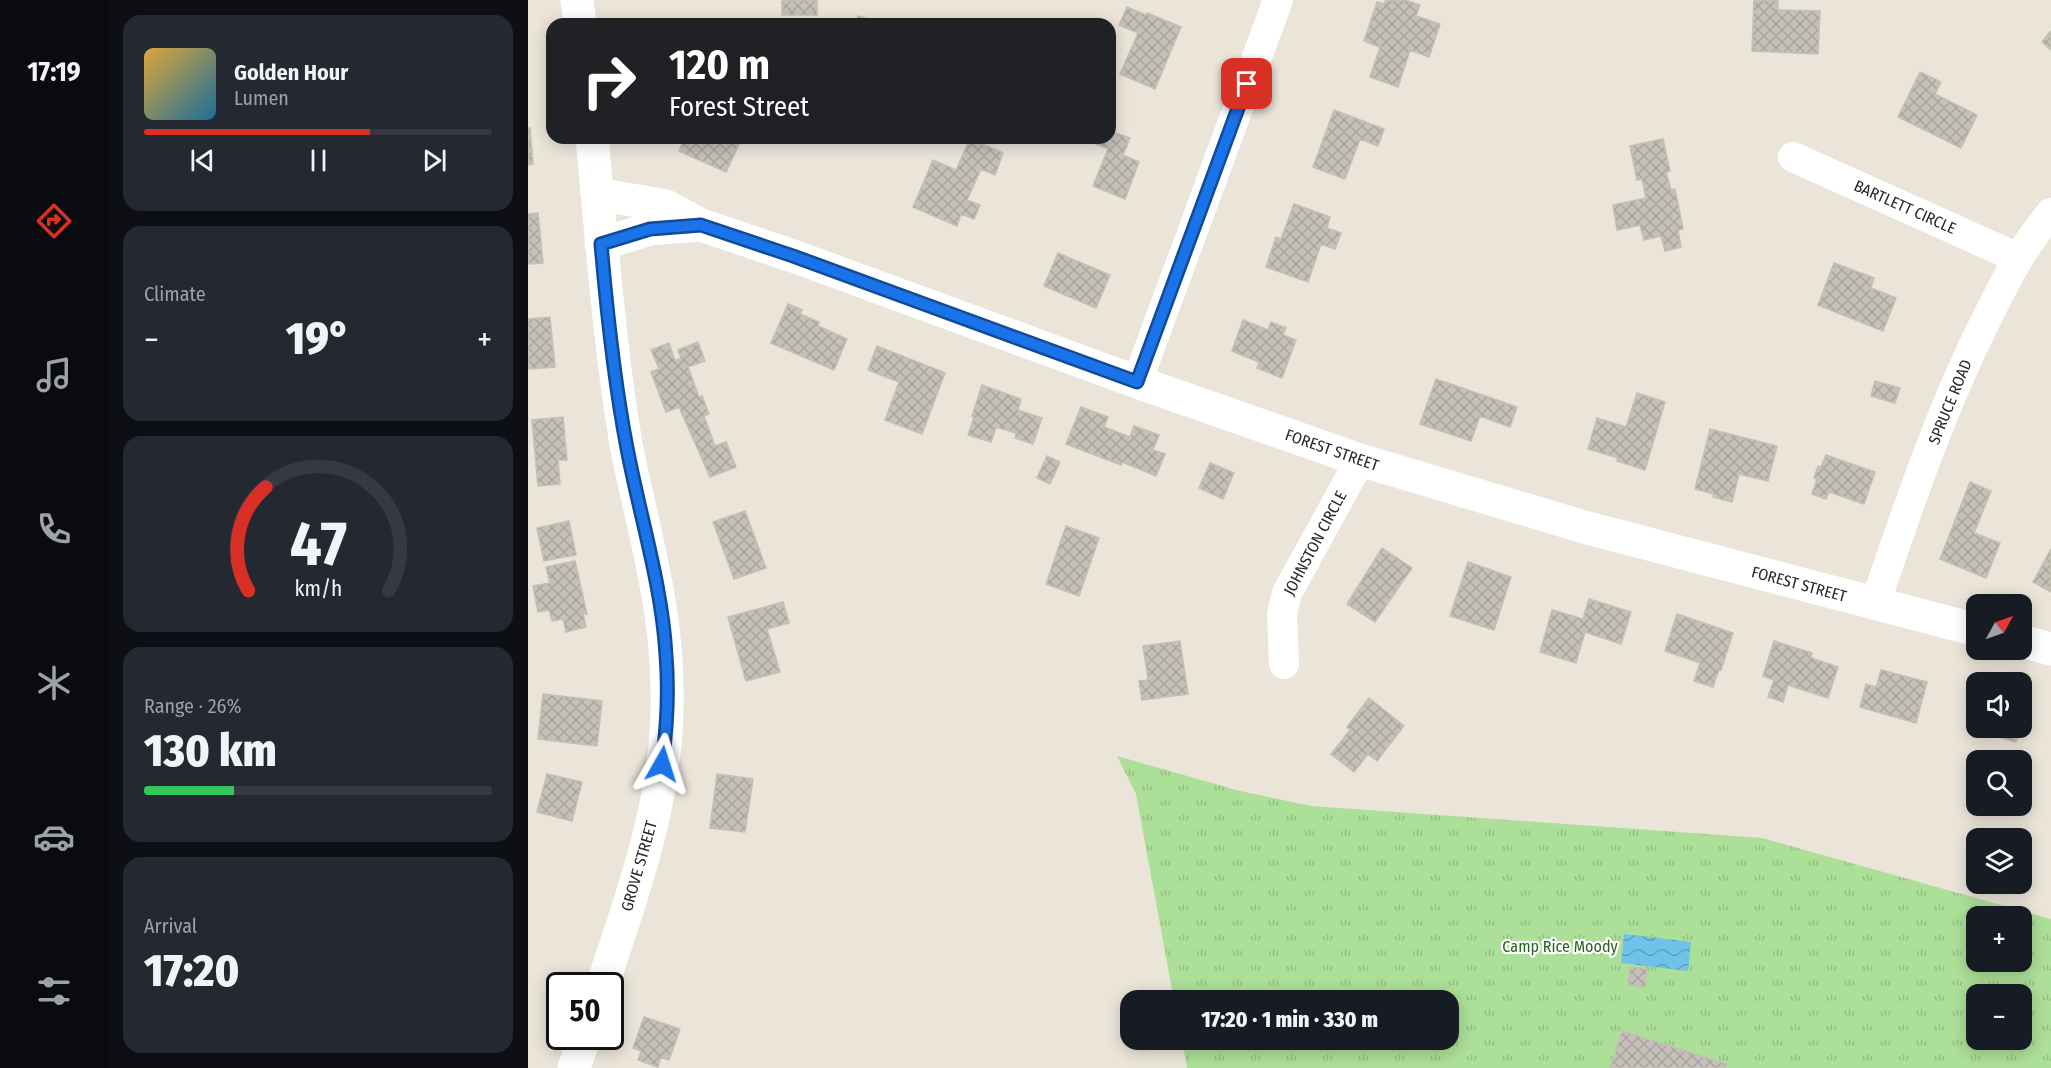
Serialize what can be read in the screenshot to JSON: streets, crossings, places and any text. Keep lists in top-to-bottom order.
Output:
{
  "streets": {
    "street": [
      "BARTLETT CIRCLE",
      "SPRUCE ROAD",
      "FOREST STREET",
      "JOHNSTON CIRCLE",
      "GROVE STREET"
    ]
  },
  "crossings": [
    ["BARTLETT CIRCLE", "SPRUCE ROAD"],
    ["SPRUCE ROAD", "FOREST STREET"],
    ["FOREST STREET", "JOHNSTON CIRCLE"],
    ["FOREST STREET", "GROVE STREET"]
  ],
  "parks": ["Camp Rice Moody"],
  "north": "top right",
  "page": {
    "tabs": "17:19",
    "turn": ["120 m", "Forest Street"],
    "song": ["Golden Hour", "Lumen"],
    "tile": [
      "Climate",
      ["Range · 26%", "130 km"],
      ["Arrival", "17:20"]
    ],
    "heat": ["−", "19°", "+"],
    "map_buttons": ["+", "−"],
    "limit": "50",
    "trip": "17:20 · 1 min · 330 m",
    "gauge": ["47", "km/h"]
  }
}
